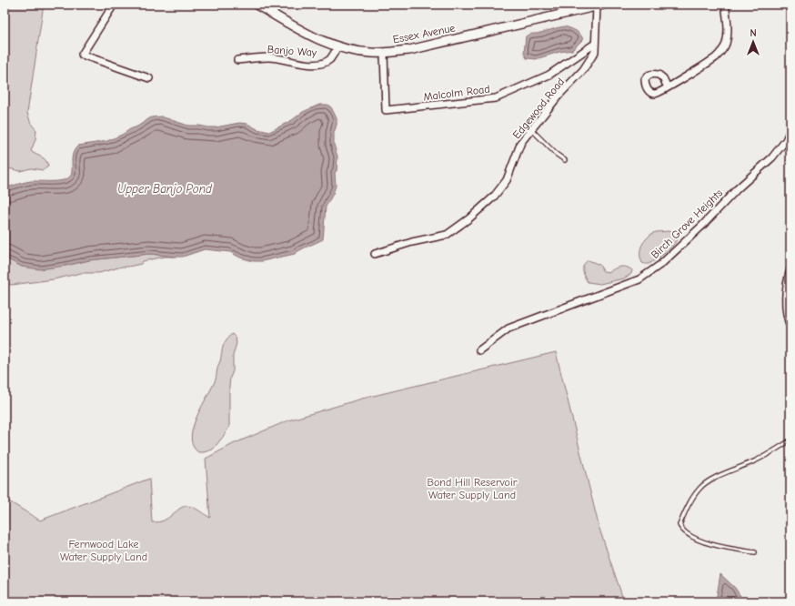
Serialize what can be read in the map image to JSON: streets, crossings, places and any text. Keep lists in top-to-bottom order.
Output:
{
  "streets": {
    "street": [
      "Essex Avenue",
      "Banjo Way",
      "Malcolm Road",
      "Edgewood Road",
      "Birch Grove Heights"
    ]
  },
  "crossings": [
    ["Essex Avenue", "Banjo Way"],
    ["Essex Avenue", "Malcolm Road"],
    ["Essex Avenue", "Edgewood Road"],
    ["Malcolm Road", "Edgewood Road"]
  ],
  "water": ["Upper Banjo Pond"],
  "parks": ["Bond Hill Reservoir Water Supply Land", "Fernwood Lake Water Supply Land"],
  "north": "top"
}
